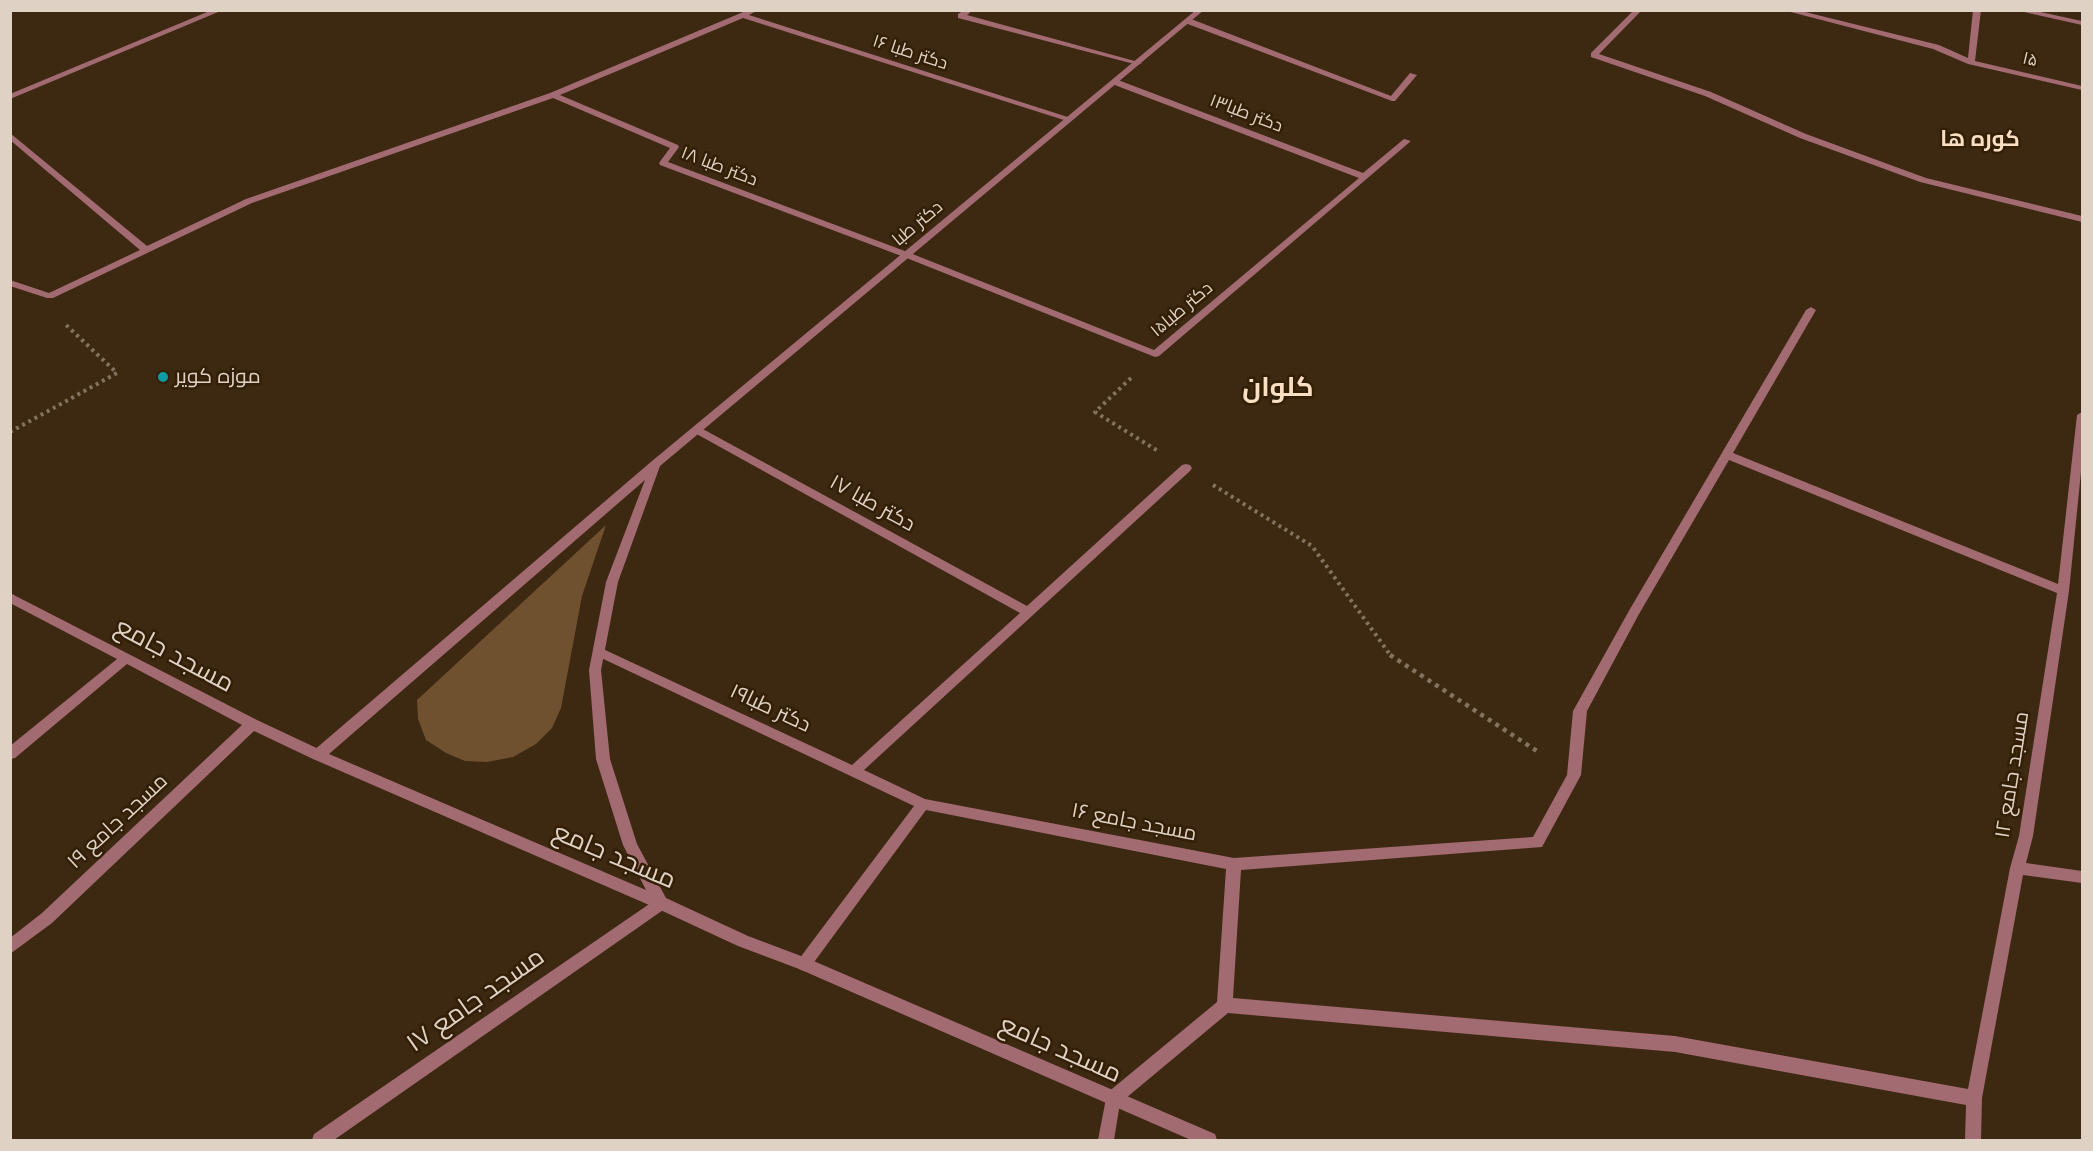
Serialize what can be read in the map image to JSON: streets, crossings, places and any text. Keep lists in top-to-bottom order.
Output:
{
  "streets": {
    "street": [
      "دکتر طبا ۱۶",
      "۱۵",
      "دکتر طبا۱۳",
      "دکتر طبا ۱۸",
      "دکتر طبا",
      "دکتر طبا۱۵",
      "دکتر طبا ۱۷",
      "مسجد جامع",
      "دکتر طبا۱۹",
      "مسجد جامع ۱۲",
      "مسجد جامع ۱۹",
      "مسجد جامع ۱۶",
      "مسجد جامع ۱۷"
    ]
  },
  "crossings": [
    ["دکتر طبا ۱۶", "دکتر طبا"],
    ["دکتر طبا۱۳", "دکتر طبا"],
    ["دکتر طبا۱۳", "دکتر طبا۱۵"],
    ["دکتر طبا ۱۸", "دکتر طبا"],
    ["دکتر طبا ۱۸", "دکتر طبا۱۵"],
    ["دکتر طبا", "دکتر طبا۱۵"],
    ["دکتر طبا", "دکتر طبا ۱۷"],
    ["دکتر طبا", "مسجد جامع"],
    ["مسجد جامع", "مسجد جامع ۱۹"],
    ["مسجد جامع", "مسجد جامع ۱۷"],
    ["دکتر طبا۱۹", "مسجد جامع ۱۶"]
  ],
  "districts": ["کوره ها", "کلوان"],
  "places": ["موزه کویر"]
}
